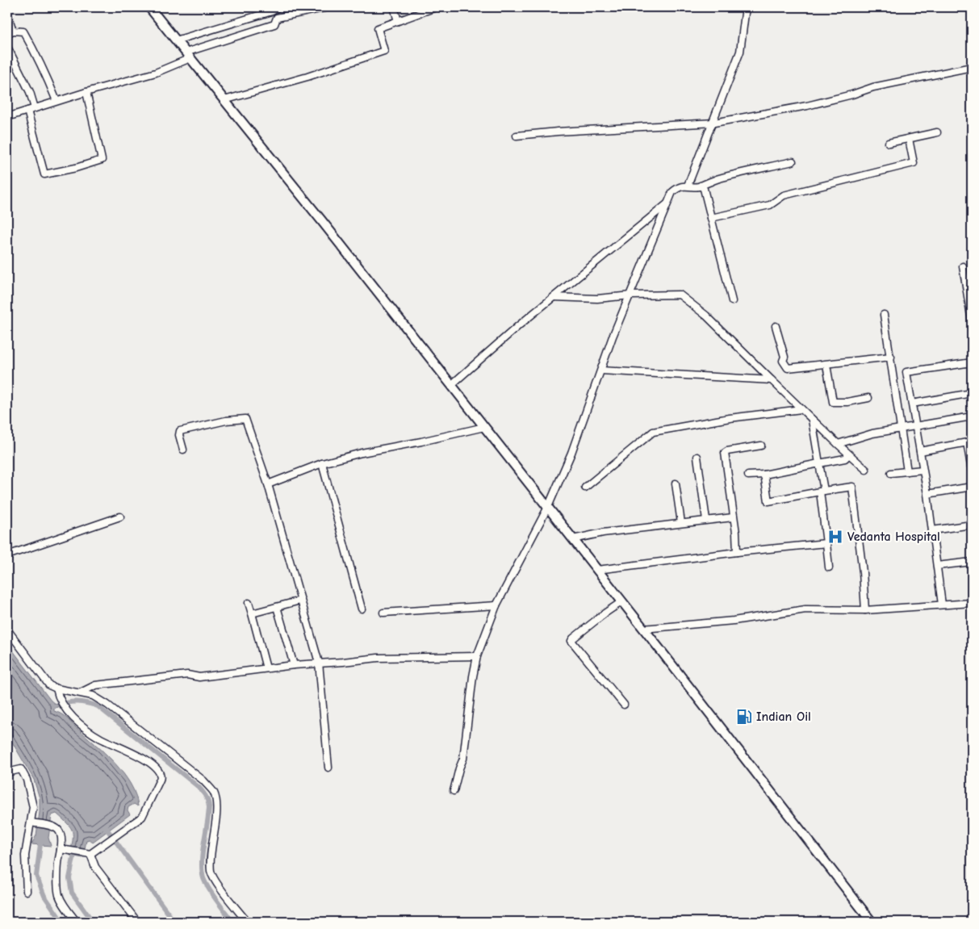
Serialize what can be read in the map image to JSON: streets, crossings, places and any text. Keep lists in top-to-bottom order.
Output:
{
  "places": {
    "hospital": ["Vedanta Hospital"],
    "fuel station": ["Indian Oil"]
  }
}
